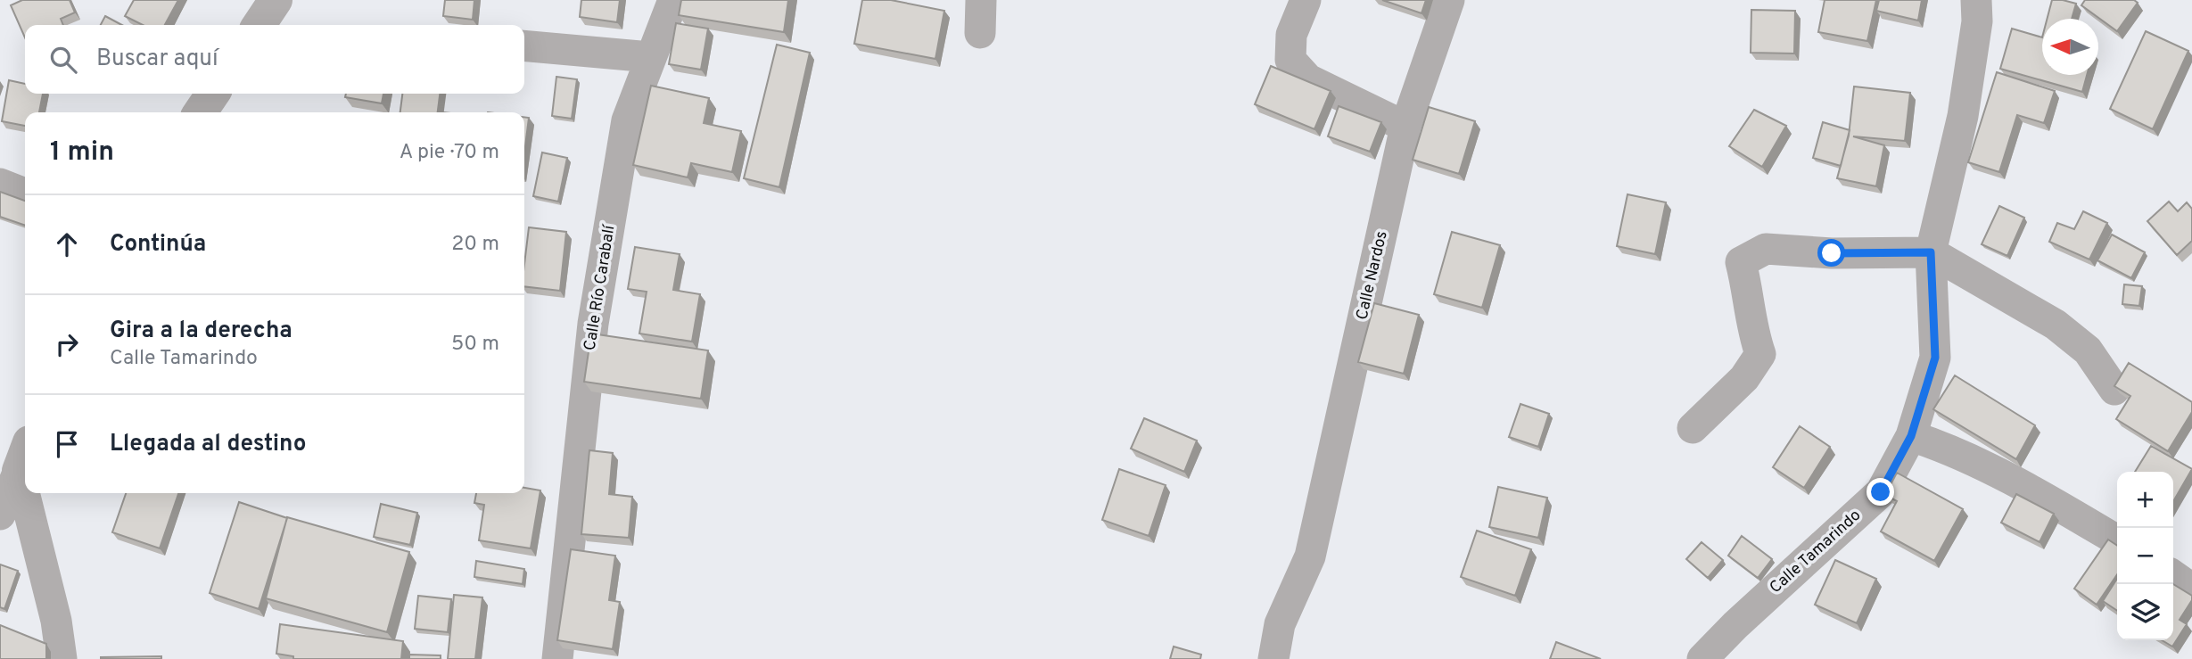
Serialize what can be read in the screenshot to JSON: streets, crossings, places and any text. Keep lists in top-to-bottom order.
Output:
{
  "streets": {
    "street": ["Calle Nardos", "Calle Río Carabalí", "Calle Tamarindo"]
  },
  "north": "left",
  "page": {
    "search": "Buscar aquí",
    "heading": ["1 min", "A pie · 70 m"],
    "list": [
      ["Continúa", "20 m"],
      ["Gira a la derecha", "Calle Tamarindo", "50 m"],
      "Llegada al destino"
    ],
    "map_buttons": ["+", "−"]
  }
}
